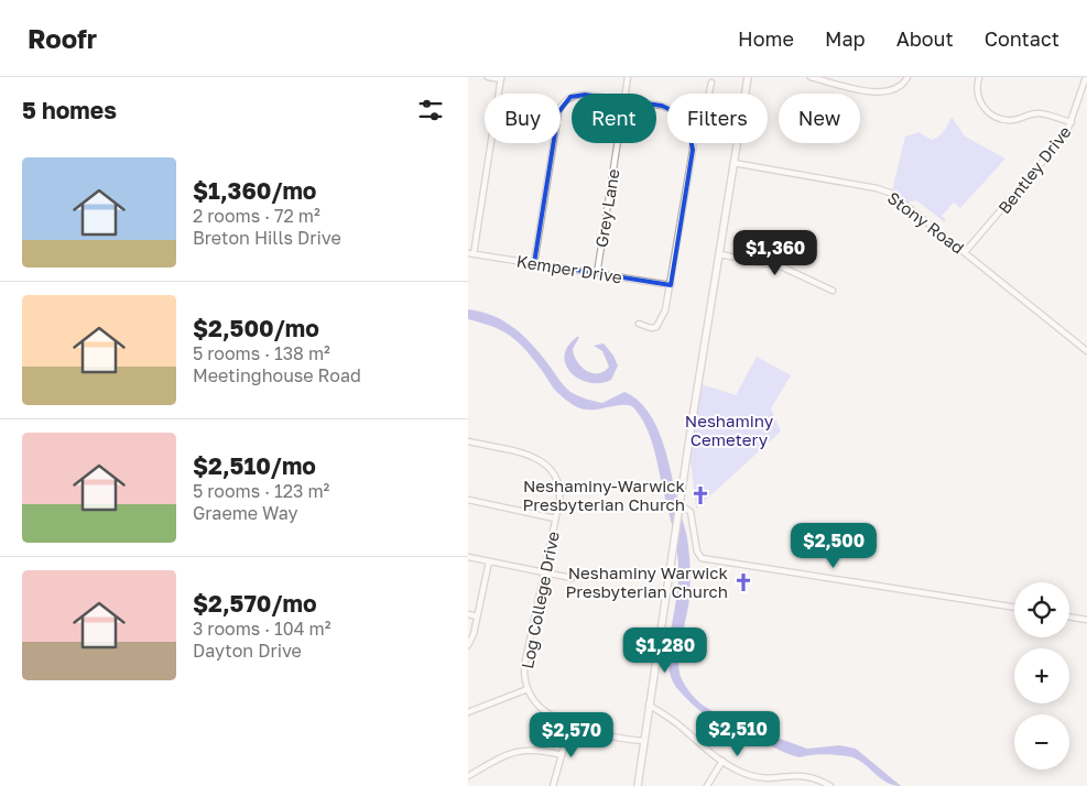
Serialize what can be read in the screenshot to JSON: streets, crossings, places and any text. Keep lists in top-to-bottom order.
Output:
{
  "streets": {
    "street": [
      "Bentley Drive",
      "Grey Lane",
      "Stony Road",
      "Kemper Drive",
      "Log College Drive"
    ]
  },
  "crossings": [
    ["Bentley Drive", "Stony Road"],
    ["Grey Lane", "Kemper Drive"]
  ],
  "parks": ["Neshaminy Cemetery"],
  "places": {
    "church": ["Neshaminy-Warwick Presbyterian Church", "Neshaminy Warwick Presbyterian Church"]
  },
  "page": {
    "header": "Roofr",
    "nav": [
      "Home",
      "Map",
      "About",
      "Contact"
    ],
    "heading": "5 homes",
    "chip": [
      "Buy",
      "Rent",
      "Filters",
      "New"
    ],
    "list": [
      {
        "name": "$1,360/mo",
        "note": "2 rooms · 72 m² · Breton Hills Drive"
      },
      {
        "name": "$2,500/mo",
        "note": "5 rooms · 138 m² · Meetinghouse Road"
      },
      {
        "name": "$2,510/mo",
        "note": "5 rooms · 123 m² · Graeme Way"
      },
      {
        "name": "$2,570/mo",
        "note": "3 rooms · 104 m² · Dayton Drive"
      }
    ],
    "price": [
      "$1,360",
      "$2,500",
      "$1,280",
      "$2,510",
      "$2,570"
    ],
    "map_buttons": ["+", "−"]
  }
}
